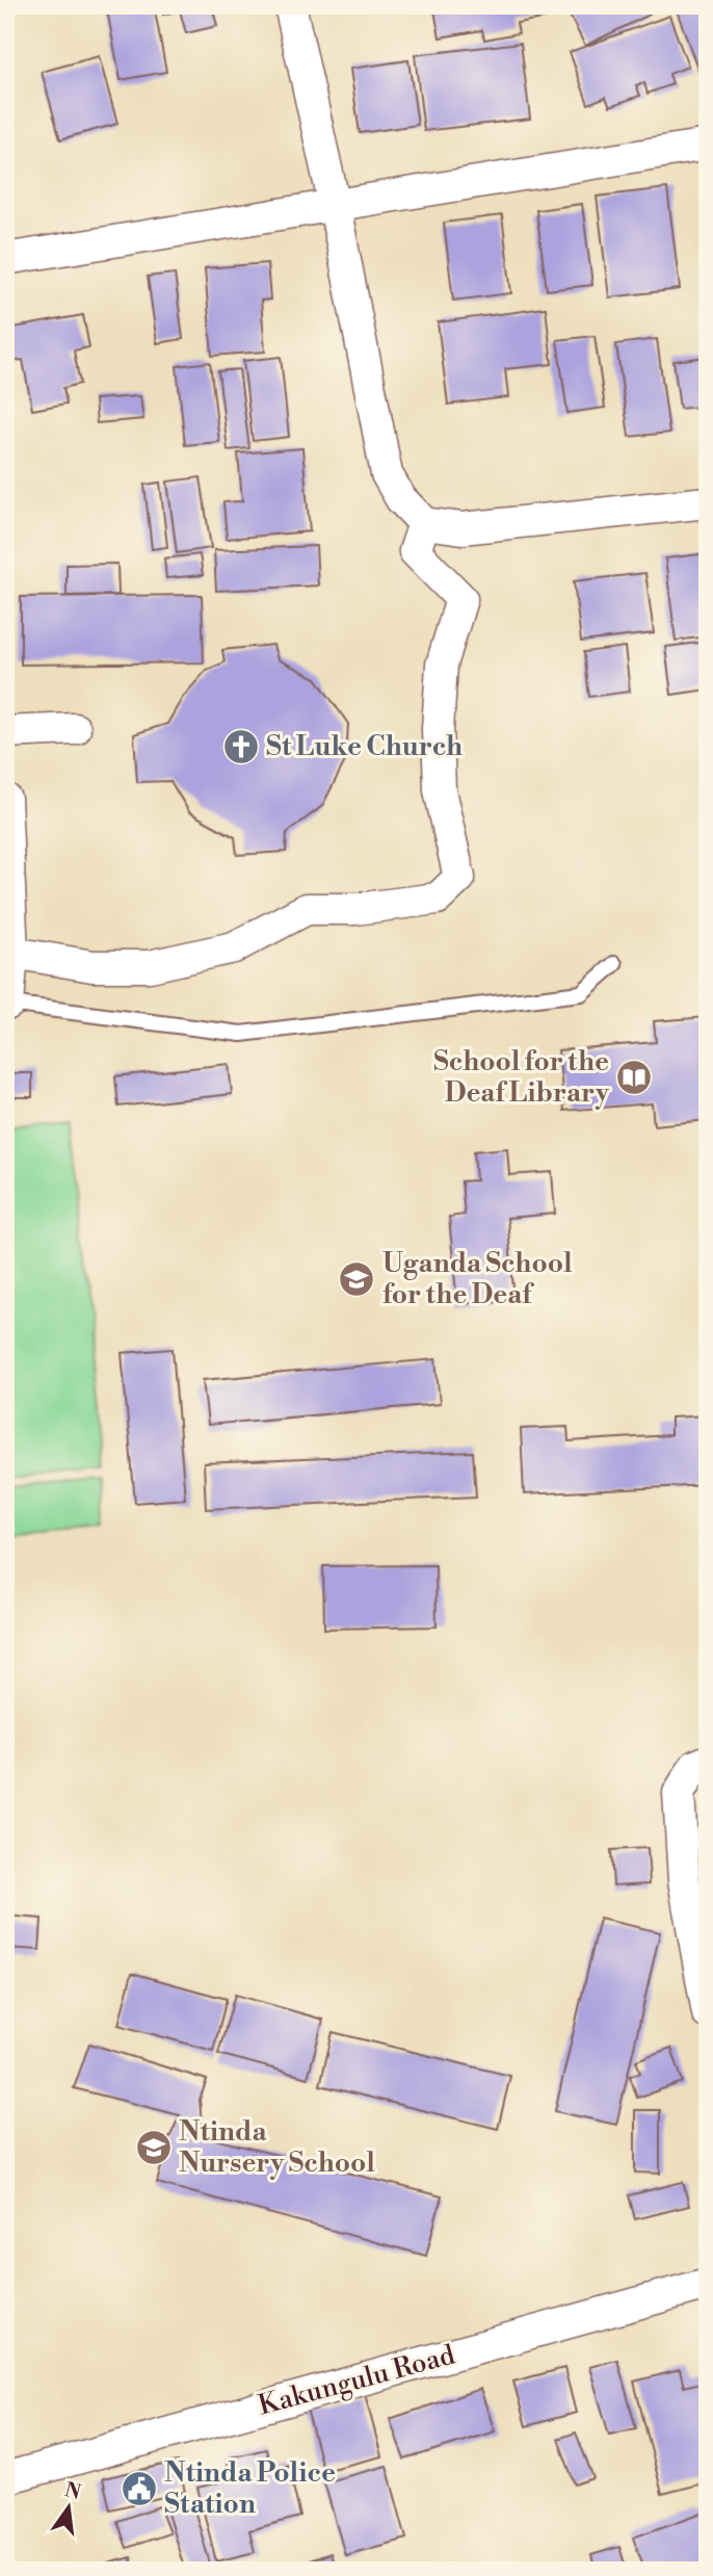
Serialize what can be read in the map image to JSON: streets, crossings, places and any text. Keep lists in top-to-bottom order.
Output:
{
  "streets": {
    "street": ["Kakungulu Road"]
  },
  "places": {
    "church": ["St Luke Church"],
    "library": ["School for the Deaf Library"],
    "school or university": ["Uganda School for the Deaf", "Ntinda Nursery School"],
    "public building": ["Ntinda Police Station"]
  },
  "north": "top"
}
